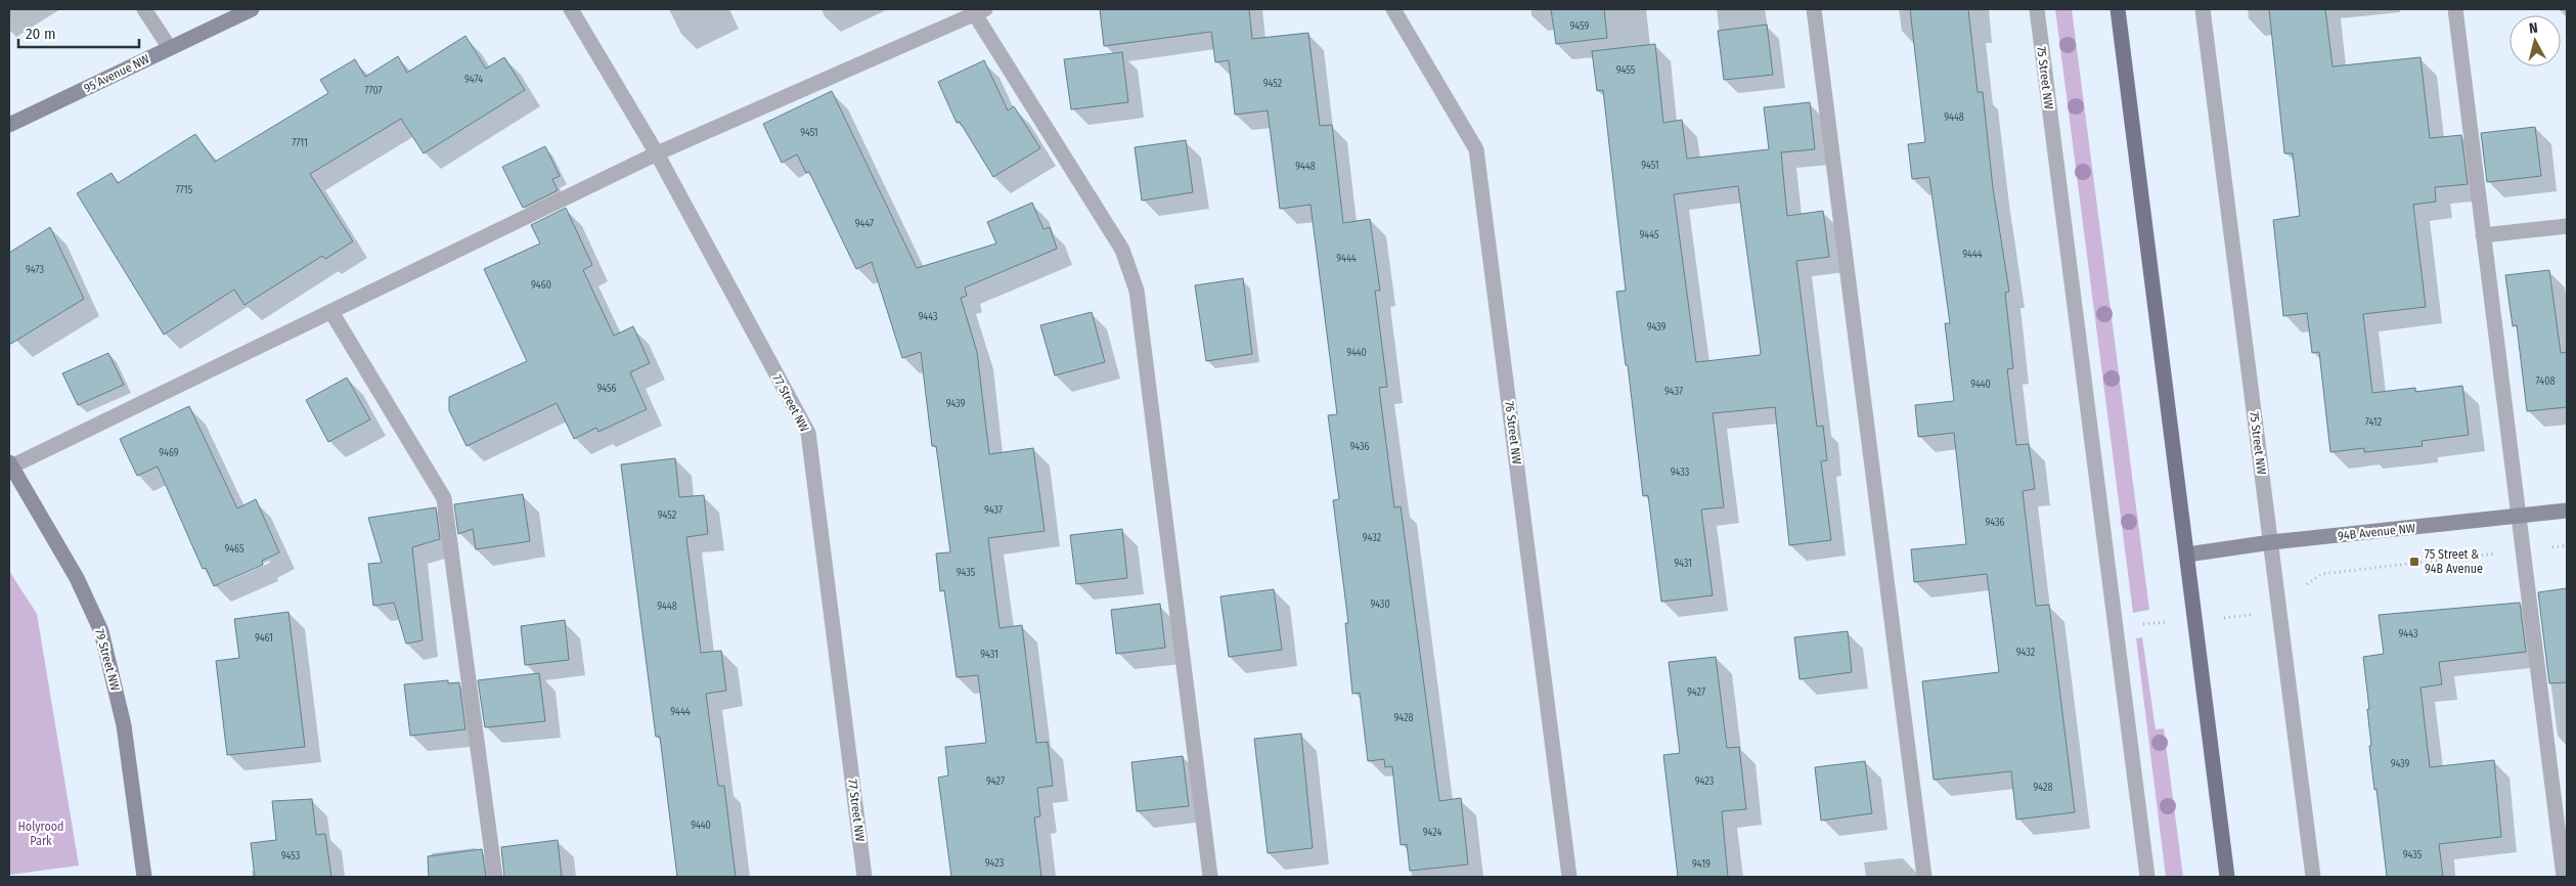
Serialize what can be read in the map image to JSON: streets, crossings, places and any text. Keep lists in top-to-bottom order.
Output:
{
  "streets": {
    "street": [
      "95 Avenue NW",
      "75 Street NW",
      "77 Street NW",
      "76 Street NW",
      "94B Avenue NW",
      "79 Street NW"
    ]
  },
  "crossings": [
    ["75 Street NW", "94B Avenue NW"]
  ],
  "parks": ["Holyrood Park"],
  "places": {
    "transit": ["75 Street & 94B Avenue"]
  },
  "house_numbers": [
    "9459",
    "9455",
    "9474",
    "9452",
    "7707",
    "9448",
    "9451",
    "7711",
    "9451",
    "9448",
    "7715",
    "9447",
    "9445",
    "9444",
    "9444",
    "9473",
    "9460",
    "9443",
    "9439",
    "9440",
    "7408",
    "9440",
    "9456",
    "9437",
    "9439",
    "7412",
    "9436",
    "9469",
    "9433",
    "9437",
    "9452",
    "9436",
    "9432",
    "9465",
    "9431",
    "9435",
    "9430",
    "9448",
    "9443",
    "9461",
    "9432",
    "9431",
    "9427",
    "9444",
    "9428",
    "9439",
    "9427",
    "9423",
    "9428",
    "9440",
    "9424",
    "9435",
    "9453",
    "9423",
    "9419"
  ],
  "scale_bar": "20 m",
  "north": "top"
}
